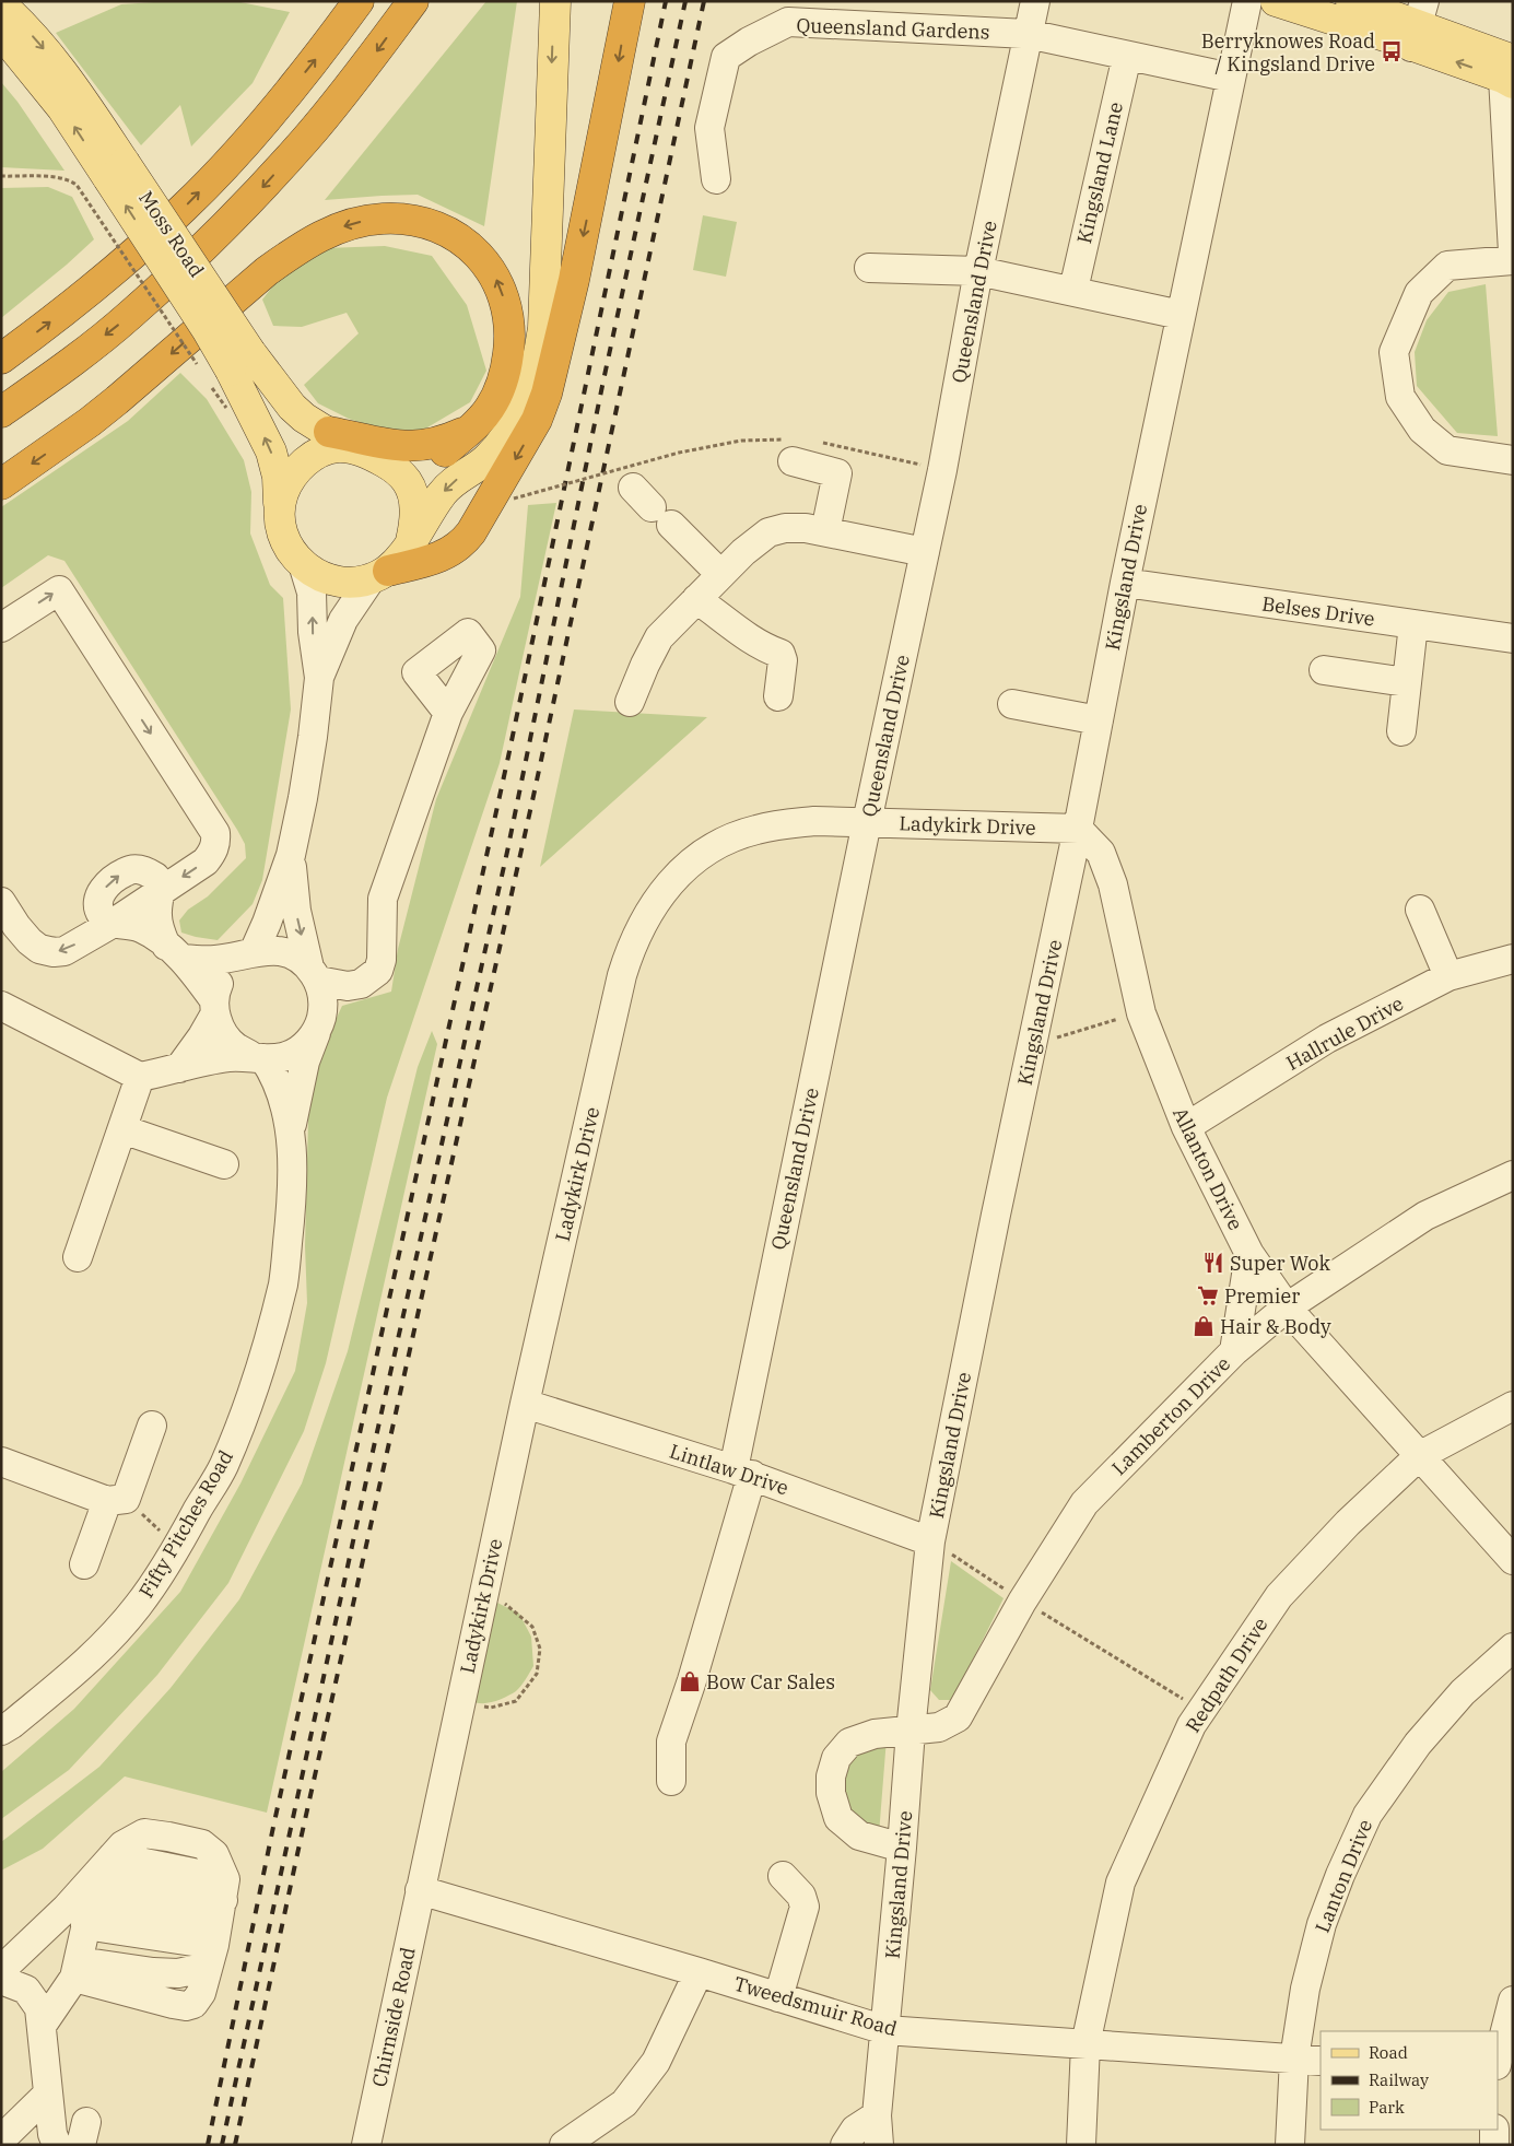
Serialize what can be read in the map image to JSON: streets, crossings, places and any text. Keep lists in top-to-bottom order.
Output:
{
  "streets": {
    "main road": ["Moss Road"],
    "street": [
      "Queensland Gardens",
      "Kingsland Lane",
      "Queensland Drive",
      "Kingsland Drive",
      "Belses Drive",
      "Ladykirk Drive",
      "Hallrule Drive",
      "Allanton Drive",
      "Lamberton Drive",
      "Lintlaw Drive",
      "Fifty Pitches Road",
      "Redpath Drive",
      "Lanton Drive",
      "Tweedsmuir Road",
      "Chirnside Road"
    ]
  },
  "crossings": [
    ["Queensland Gardens", "Kingsland Lane"],
    ["Queensland Gardens", "Queensland Drive"],
    ["Queensland Gardens", "Kingsland Drive"],
    ["Queensland Drive", "Ladykirk Drive"],
    ["Queensland Drive", "Lintlaw Drive"],
    ["Kingsland Drive", "Belses Drive"],
    ["Kingsland Drive", "Ladykirk Drive"],
    ["Kingsland Drive", "Allanton Drive"],
    ["Kingsland Drive", "Lamberton Drive"],
    ["Kingsland Drive", "Lintlaw Drive"],
    ["Kingsland Drive", "Tweedsmuir Road"],
    ["Ladykirk Drive", "Allanton Drive"],
    ["Ladykirk Drive", "Lintlaw Drive"],
    ["Ladykirk Drive", "Tweedsmuir Road"],
    ["Ladykirk Drive", "Chirnside Road"],
    ["Hallrule Drive", "Allanton Drive"],
    ["Allanton Drive", "Lamberton Drive"],
    ["Allanton Drive", "Redpath Drive"],
    ["Redpath Drive", "Tweedsmuir Road"],
    ["Lanton Drive", "Tweedsmuir Road"],
    ["Tweedsmuir Road", "Chirnside Road"]
  ],
  "places": {
    "bus stop": ["Berryknowes Road / Kingsland Drive"],
    "restaurant": ["Super Wok"],
    "supermarket": ["Premier"],
    "shop": ["Hair & Body", "Bow Car Sales"]
  },
  "legend": ["Road", "Railway", "Park"]
}
